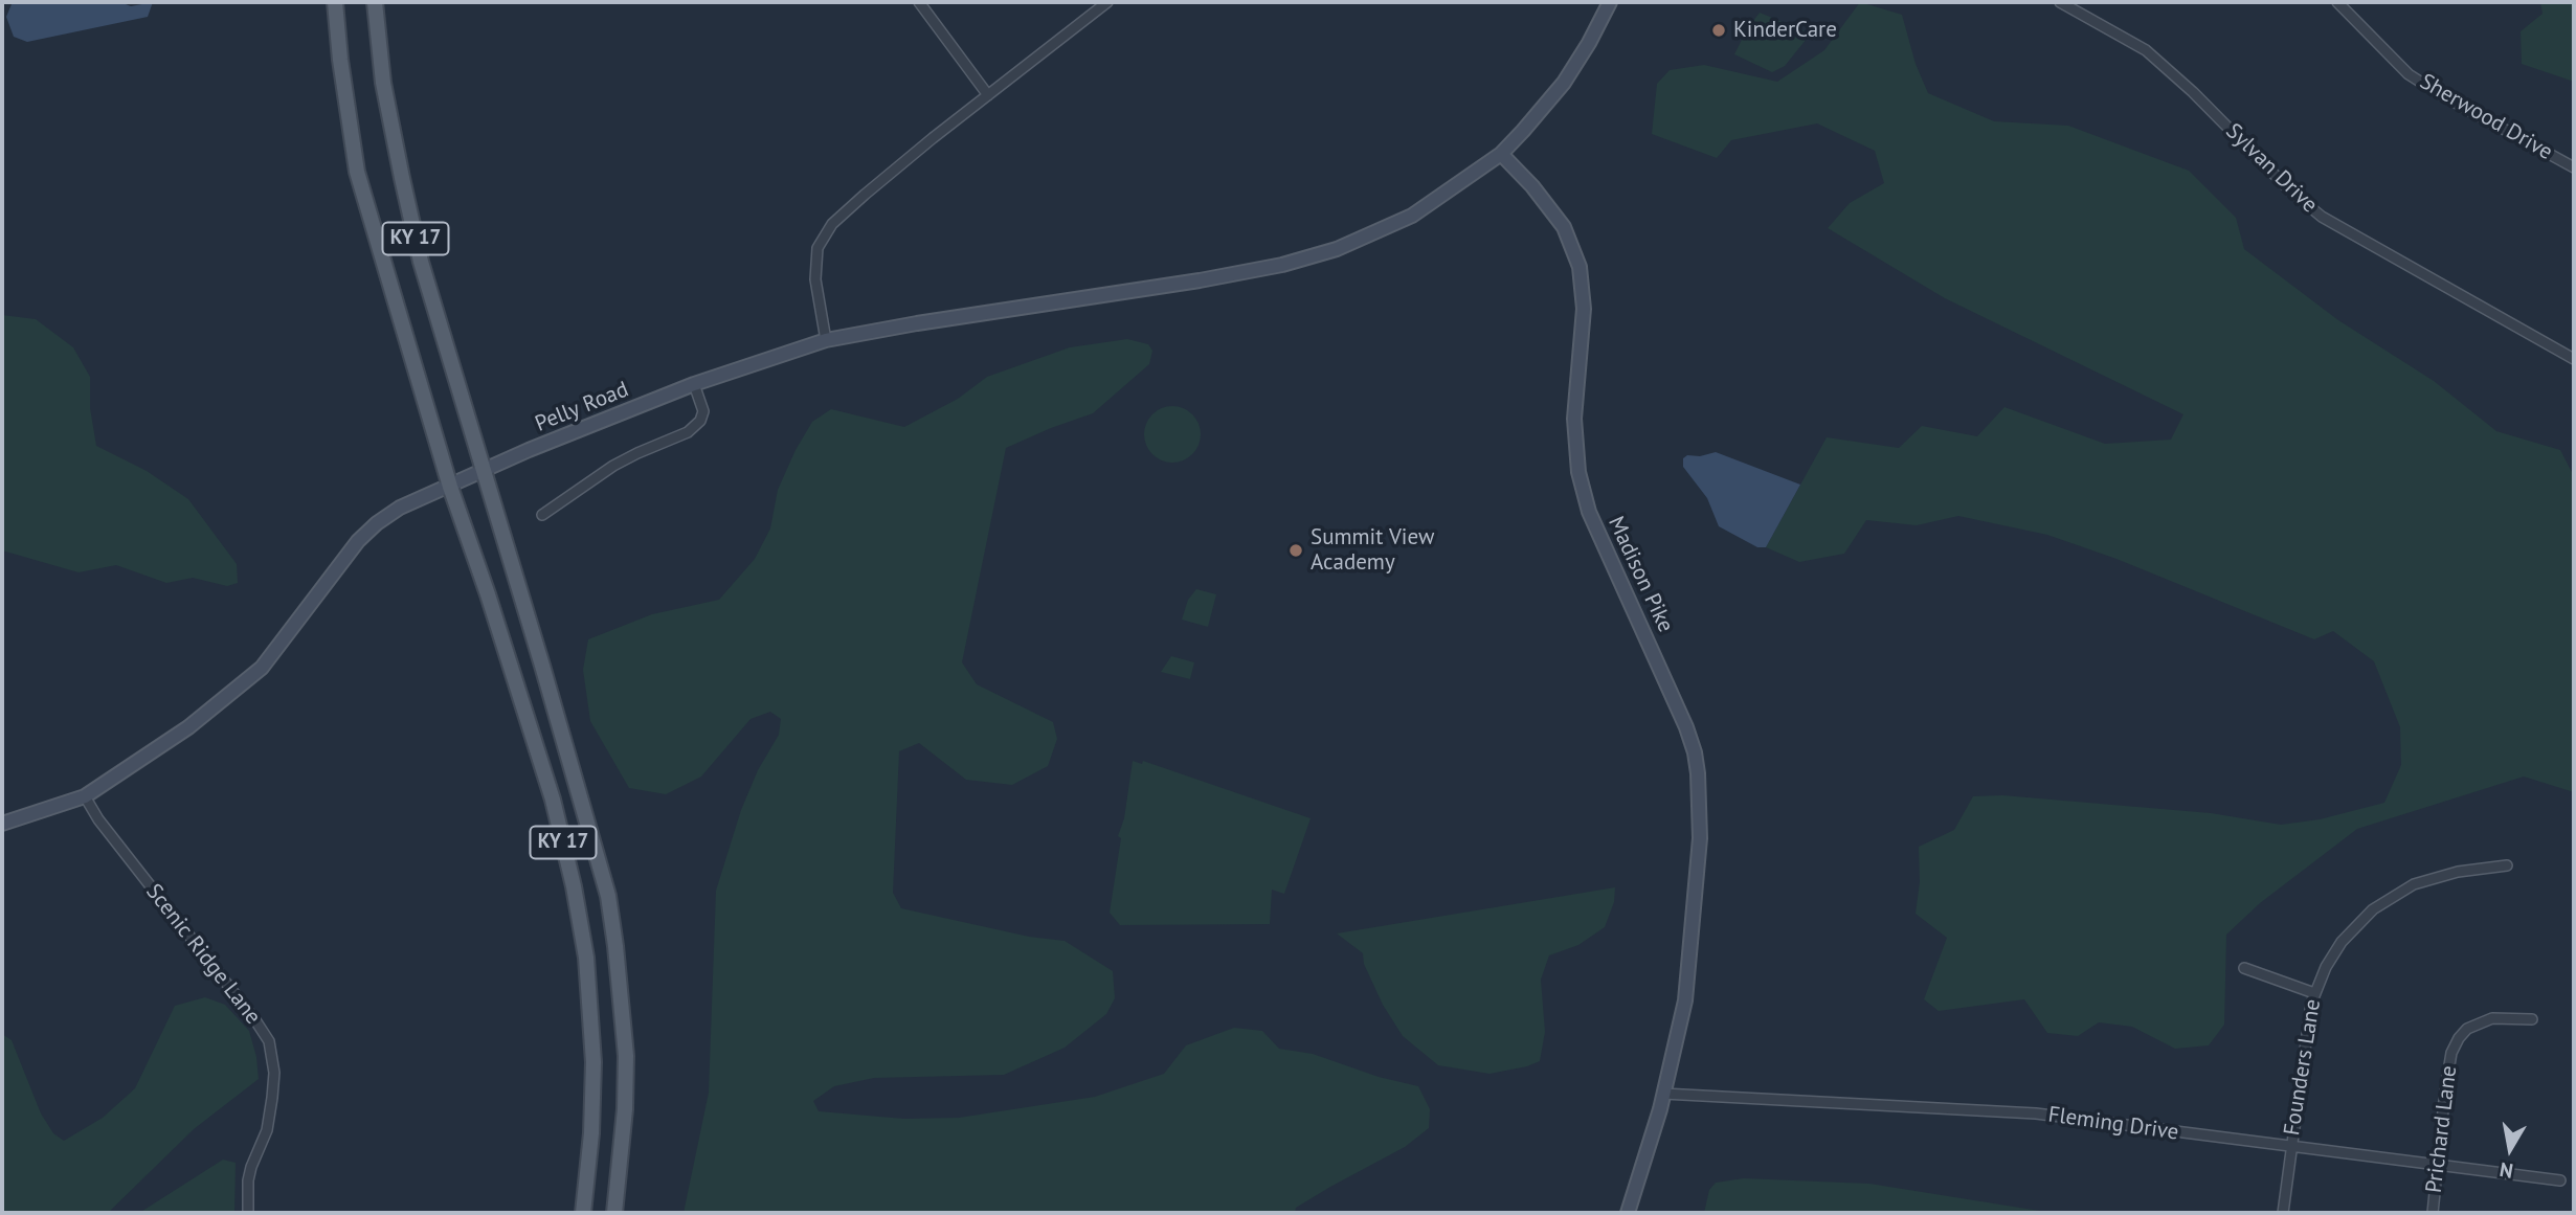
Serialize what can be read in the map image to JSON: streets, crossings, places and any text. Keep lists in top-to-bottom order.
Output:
{
  "streets": {
    "main road": ["KY 17"],
    "street": [
      "Sherwood Drive",
      "Sylvan Drive",
      "Pelly Road",
      "Madison Pike",
      "Scenic Ridge Lane",
      "Founders Lane",
      "Fleming Drive",
      "Prichard Lane"
    ]
  },
  "crossings": [
    ["KY 17", "Pelly Road"],
    ["Pelly Road", "Madison Pike"],
    ["Pelly Road", "Scenic Ridge Lane"],
    ["Madison Pike", "Fleming Drive"],
    ["Founders Lane", "Fleming Drive"],
    ["Fleming Drive", "Prichard Lane"]
  ],
  "places": ["KinderCare", "Summit View Academy"],
  "north": "bottom"
}
